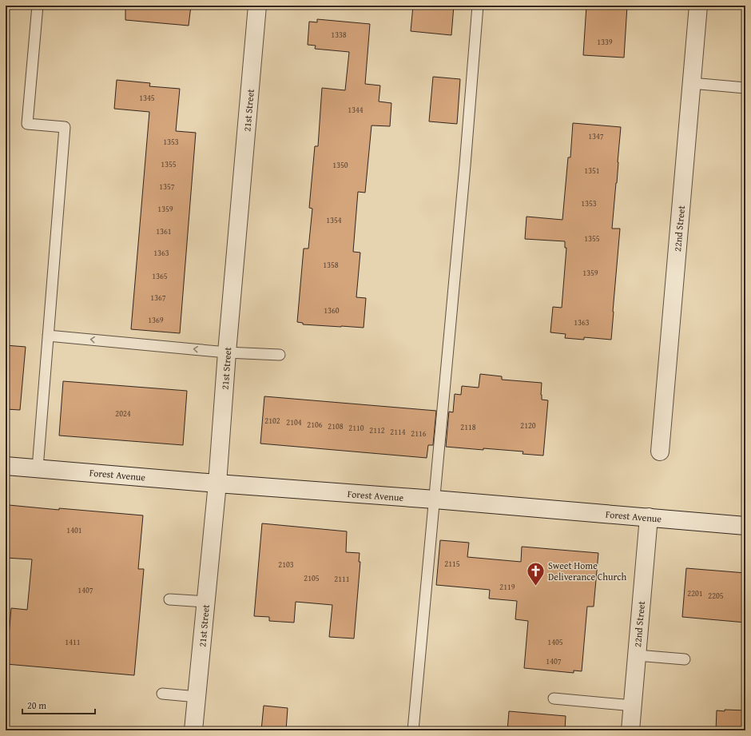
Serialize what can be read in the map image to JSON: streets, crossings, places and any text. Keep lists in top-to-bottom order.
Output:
{
  "streets": {
    "street": ["21st Street", "22nd Street", "Forest Avenue"]
  },
  "crossings": [
    ["21st Street", "Forest Avenue"],
    ["22nd Street", "Forest Avenue"]
  ],
  "places": {
    "church": ["Sweet Home Deliverance Church"]
  },
  "house_numbers": [
    "1338",
    "1339",
    "1345",
    "1344",
    "1347",
    "1353",
    "1355",
    "1350",
    "1351",
    "1357",
    "1353",
    "1359",
    "1354",
    "1361",
    "1355",
    "1363",
    "1358",
    "1359",
    "1365",
    "1367",
    "1360",
    "1369",
    "1363",
    "2024",
    "2102",
    "2104",
    "2106",
    "2120",
    "2108",
    "2118",
    "2110",
    "2112",
    "2114",
    "2116",
    "1401",
    "2115",
    "2103",
    "2105",
    "2111",
    "2119",
    "1407",
    "2201",
    "2205",
    "1411",
    "1405",
    "1407"
  ],
  "scale_bar": "20 m"
}
